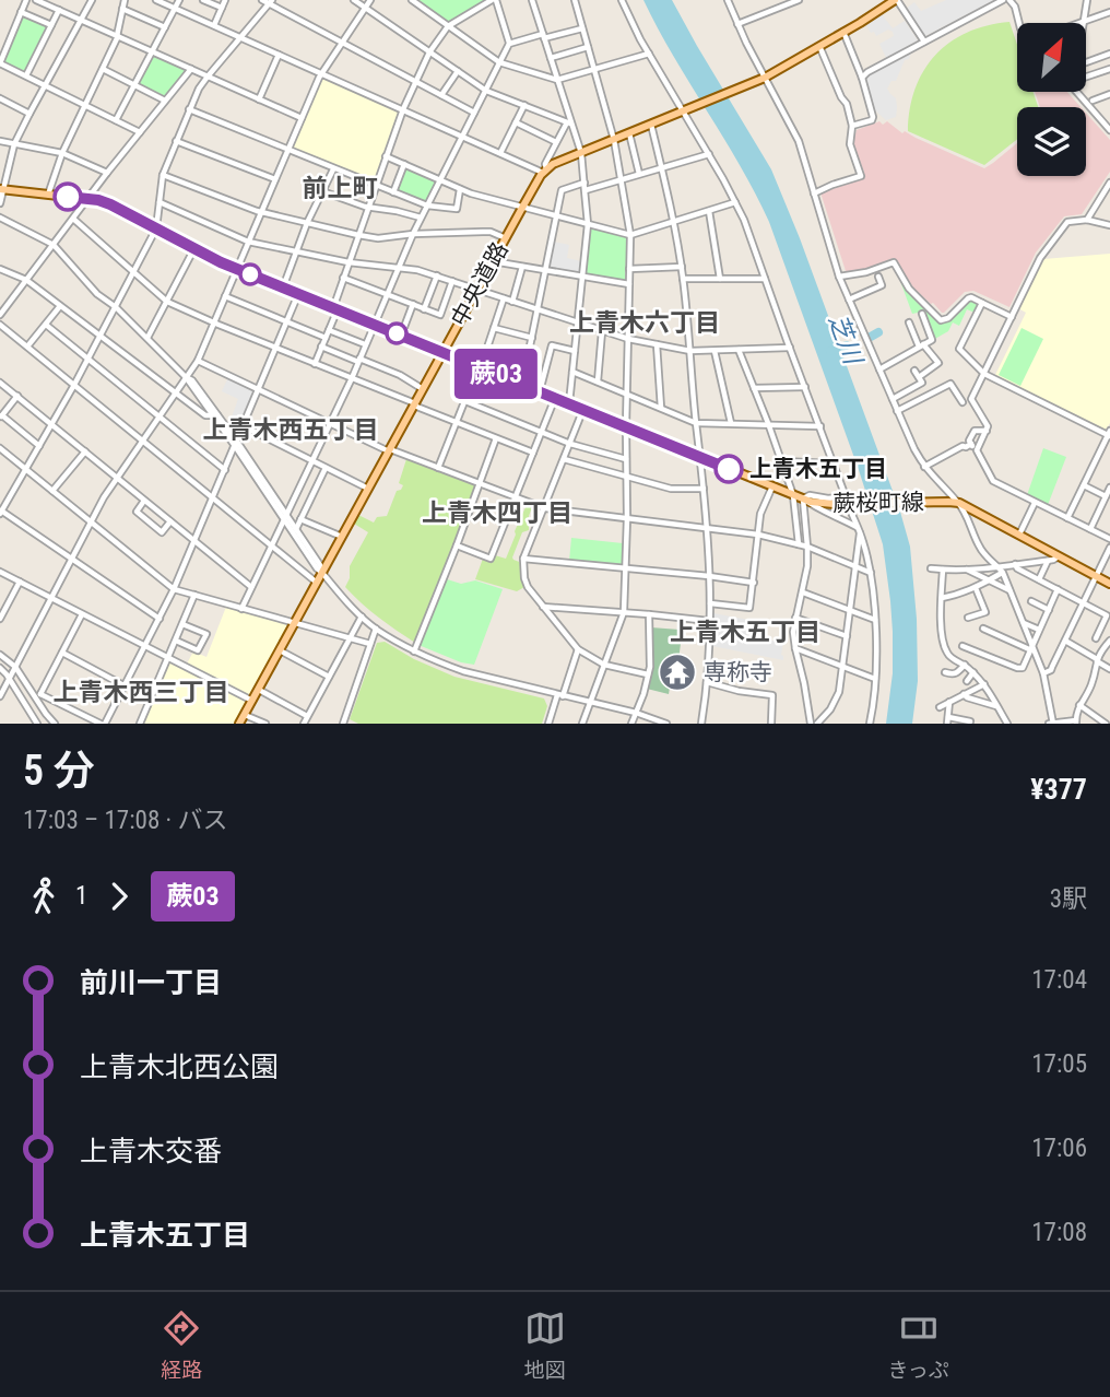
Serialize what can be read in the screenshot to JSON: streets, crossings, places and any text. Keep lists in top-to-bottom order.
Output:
{
  "streets": {
    "main road": ["中央道路", "蕨桜町線"]
  },
  "crossings": [
    ["中央道路", "蕨桜町線"]
  ],
  "districts": [
    "前上町",
    "上青木六丁目",
    "上青木西五丁目",
    "上青木四丁目",
    "上青木五丁目",
    "上青木西三丁目"
  ],
  "water": ["芝川"],
  "places": {
    "other": ["上青木五丁目"],
    "temple": ["専称寺"]
  },
  "lines": ["bus line 蕨03"],
  "north": "top right",
  "page": {
    "on_map": "蕨03",
    "heading": ["5 分", "17:03 – 17:08 · バス", "¥377"],
    "legs": ["1", "蕨03", "3駅"],
    "list": [
      {
        "name": "前川一丁目",
        "value": "17:04"
      },
      {
        "name": "上青木北西公園",
        "value": "17:05"
      },
      {
        "name": "上青木交番",
        "value": "17:06"
      },
      {
        "name": "上青木五丁目",
        "value": "17:08"
      }
    ],
    "tabs": ["経路", "地図", "きっぷ"]
  }
}
